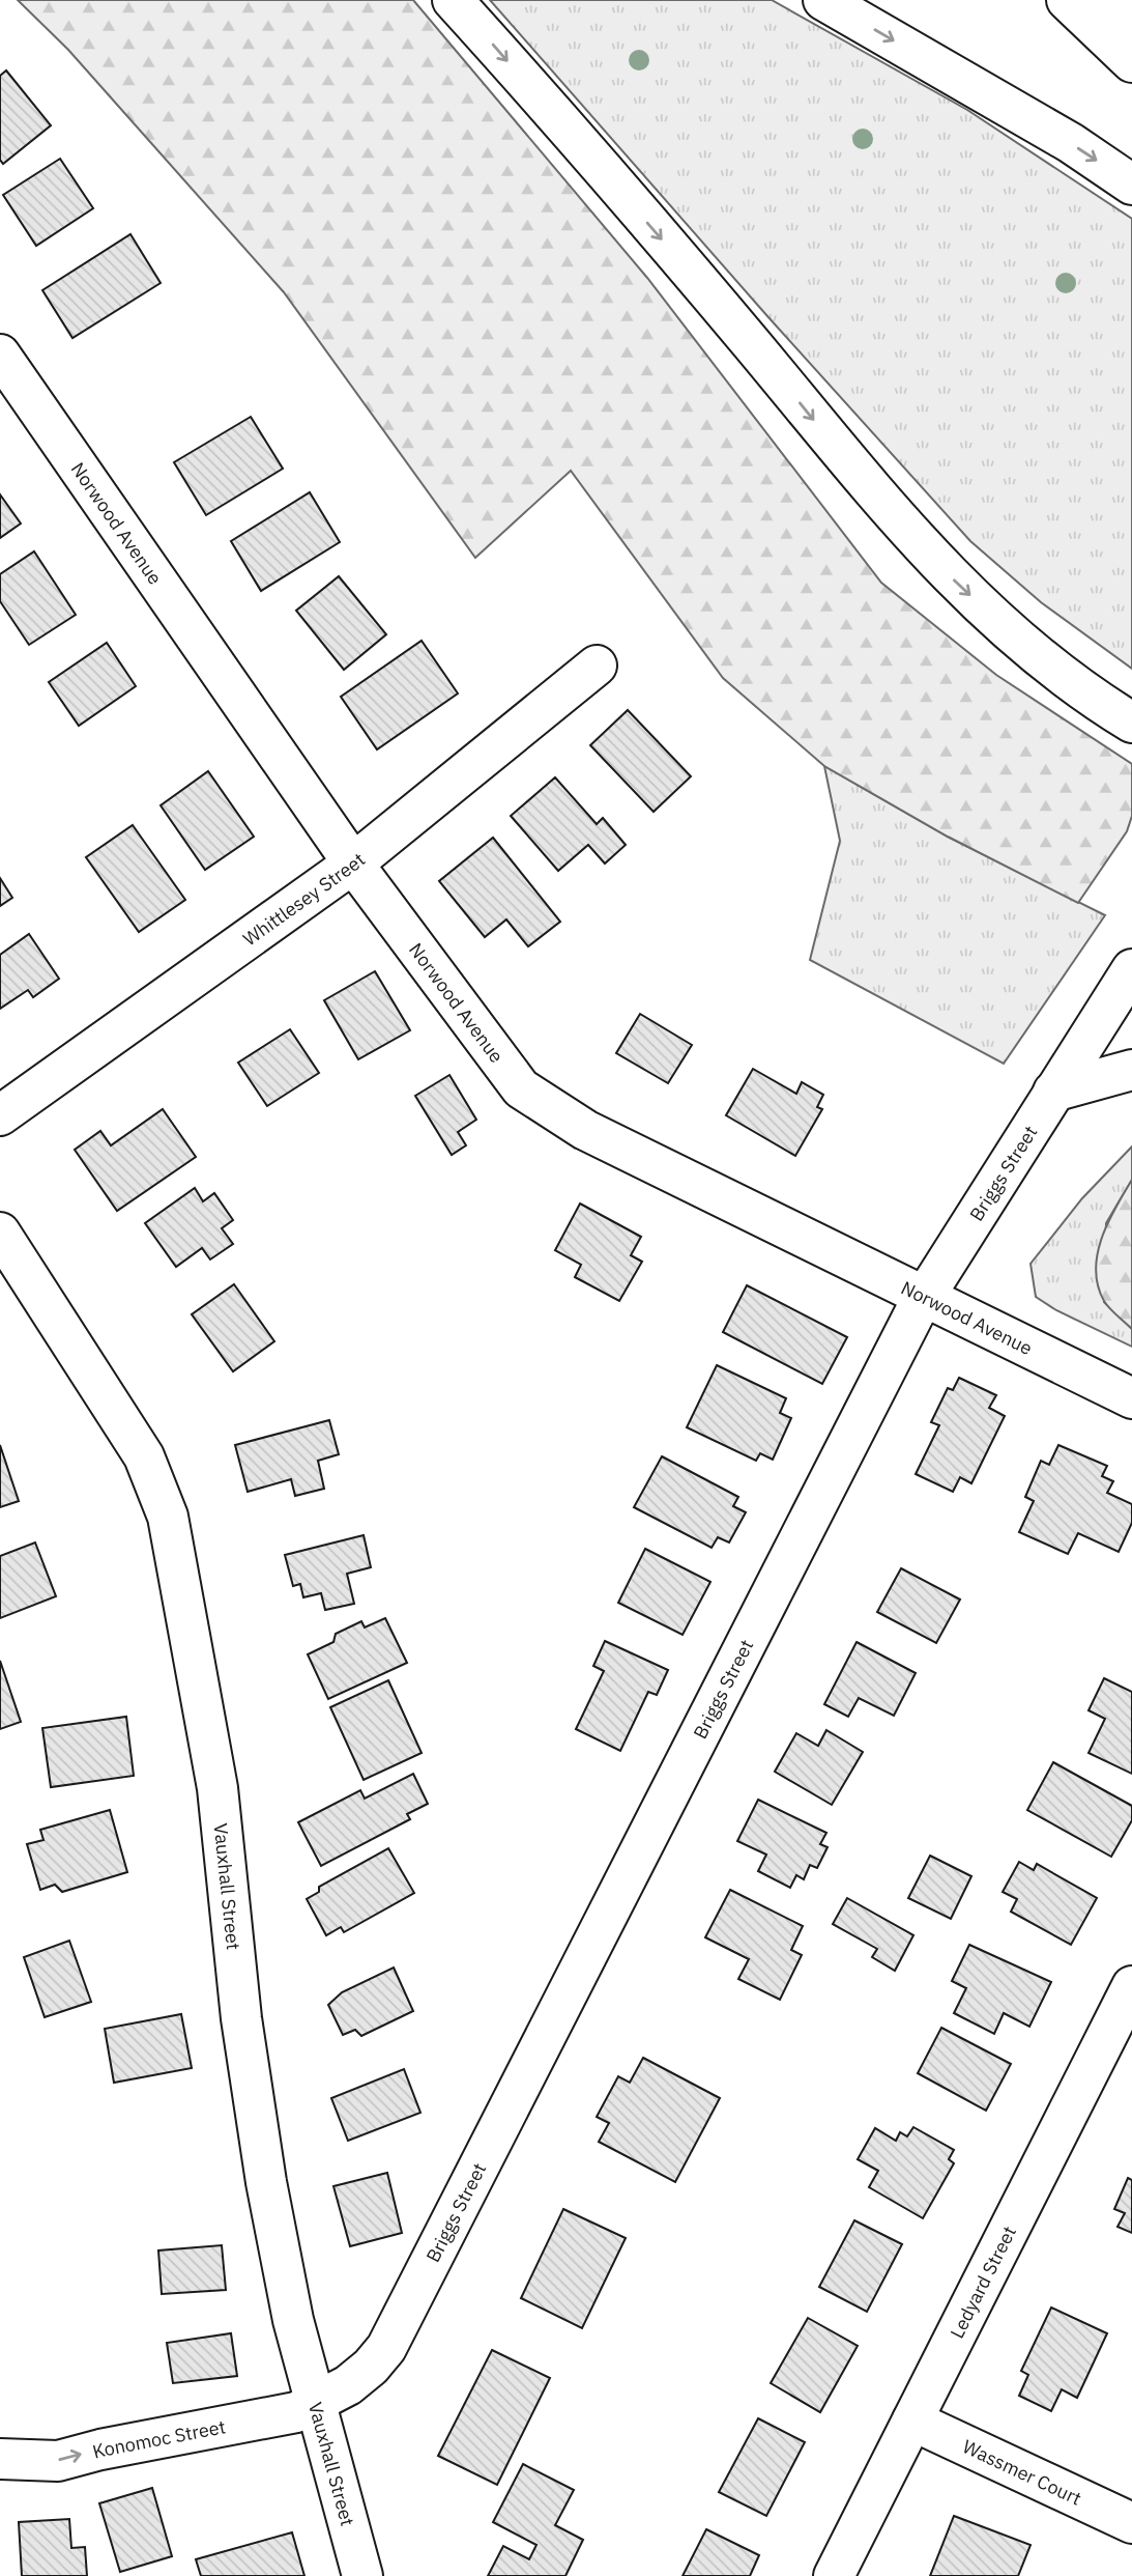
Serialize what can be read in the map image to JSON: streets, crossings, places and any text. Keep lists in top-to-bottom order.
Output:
{
  "streets": {
    "main road": [
      "Norwood Avenue",
      "Whittlesey Street",
      "Briggs Street",
      "Vauxhall Street",
      "Ledyard Street",
      "Konomoc Street",
      "Wassmer Court"
    ]
  },
  "crossings": [
    ["Norwood Avenue", "Whittlesey Street"],
    ["Norwood Avenue", "Briggs Street"],
    ["Briggs Street", "Vauxhall Street"],
    ["Briggs Street", "Konomoc Street"],
    ["Vauxhall Street", "Konomoc Street"],
    ["Ledyard Street", "Wassmer Court"]
  ],
  "one_way": ["Konomoc Street"]
}
